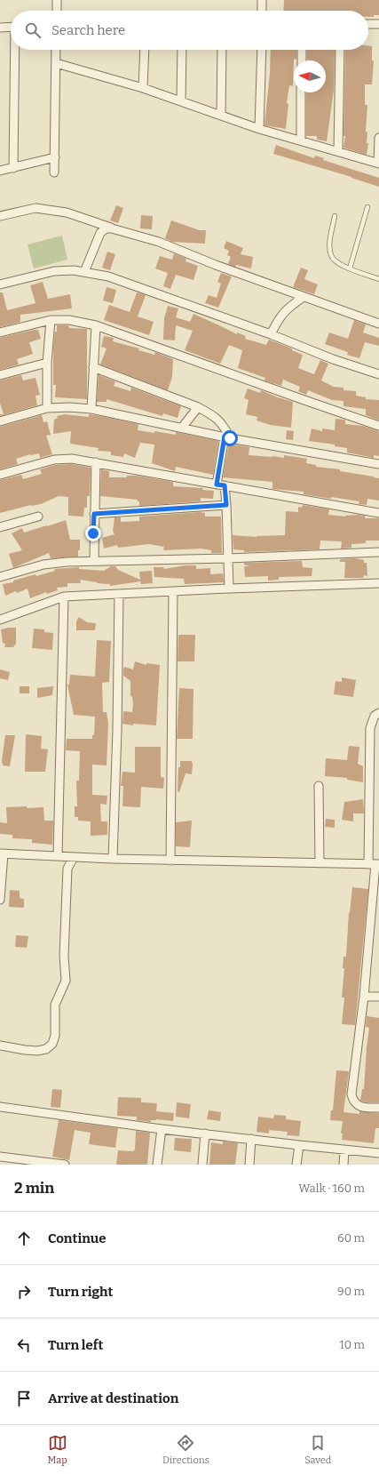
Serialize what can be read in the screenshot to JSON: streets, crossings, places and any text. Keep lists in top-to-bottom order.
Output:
{
  "north": "left",
  "page": {
    "search": "Search here",
    "heading": ["2 min", "Walk · 160 m"],
    "list": [
      ["Continue", "60 m"],
      ["Turn right", "90 m"],
      ["Turn left", "10 m"],
      "Arrive at destination"
    ],
    "nav": ["Map", "Directions", "Saved"]
  }
}
